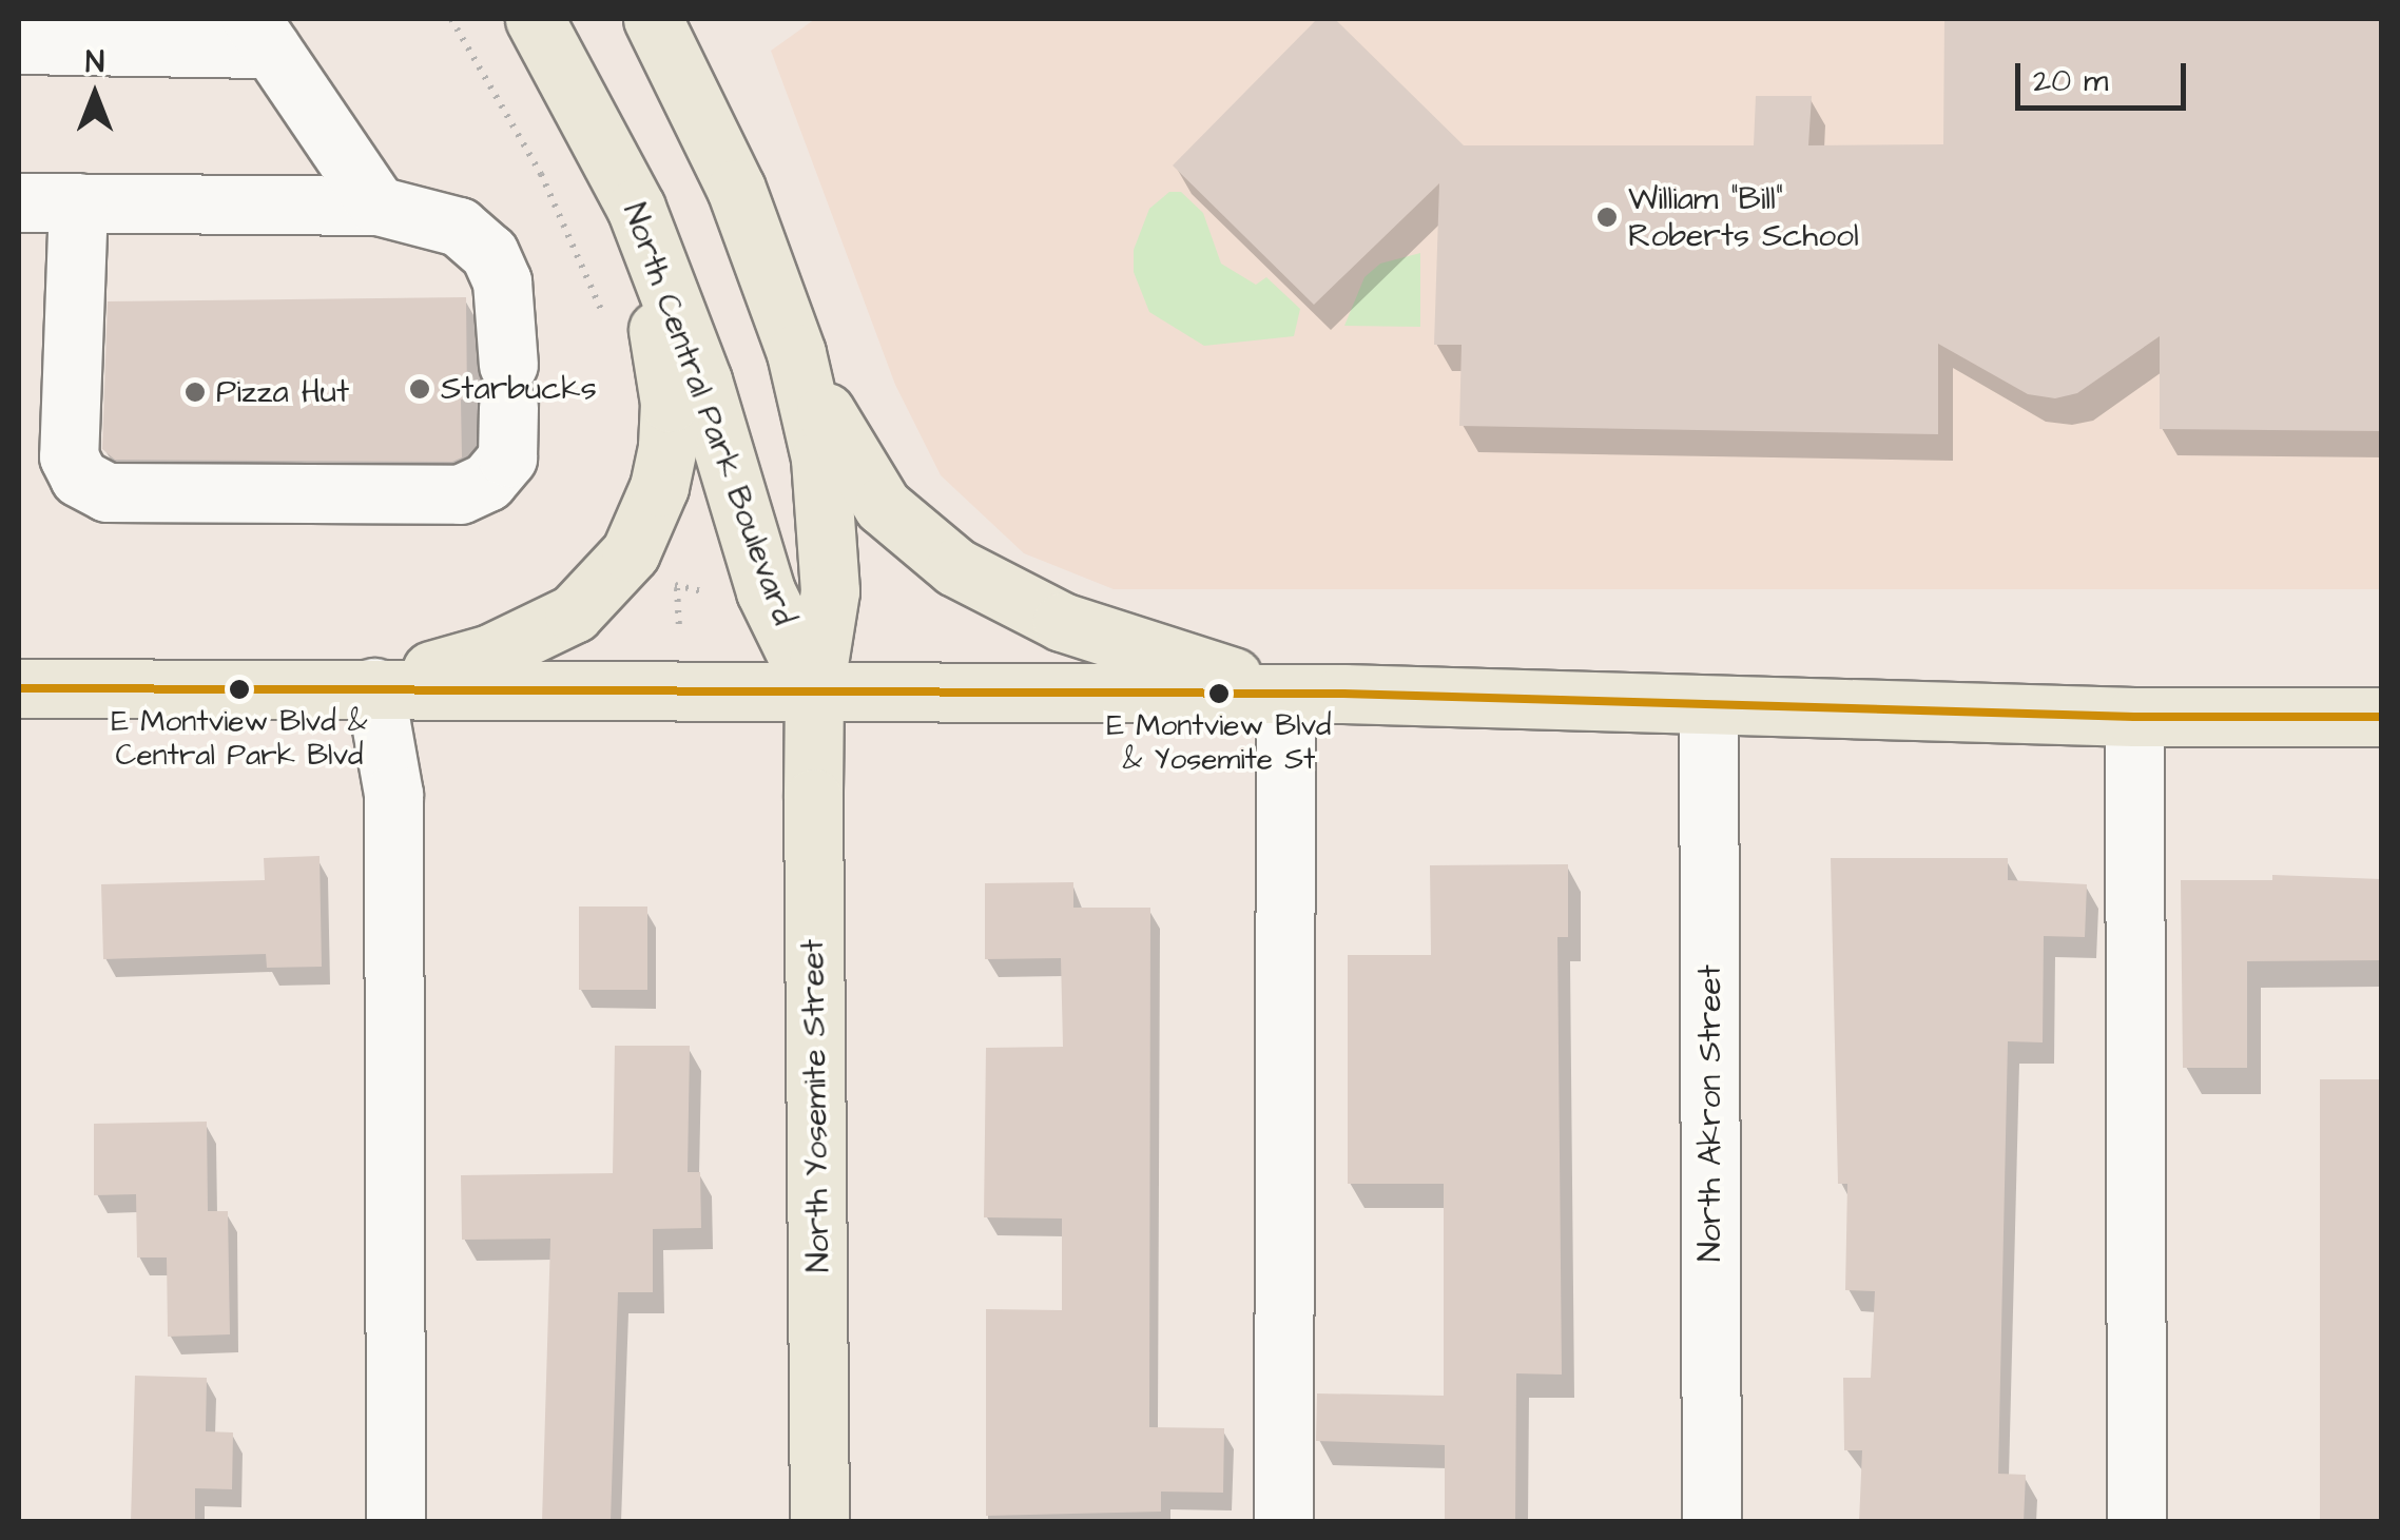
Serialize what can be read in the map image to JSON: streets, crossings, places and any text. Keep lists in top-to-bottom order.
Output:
{
  "streets": {
    "main road": ["North Central Park Boulevard", "North Yosemite Street"],
    "street": ["North Akron Street"]
  },
  "crossings": [
    ["North Central Park Boulevard", "North Yosemite Street"]
  ],
  "places": [
    "William \"Bill\" Roberts School",
    "Starbucks",
    "Pizza Hut",
    "E Montview Blvd & Central Park Blvd",
    "E Montview Blvd & Yosemite St"
  ],
  "scale_bar": "20 m",
  "north": "top"
}
